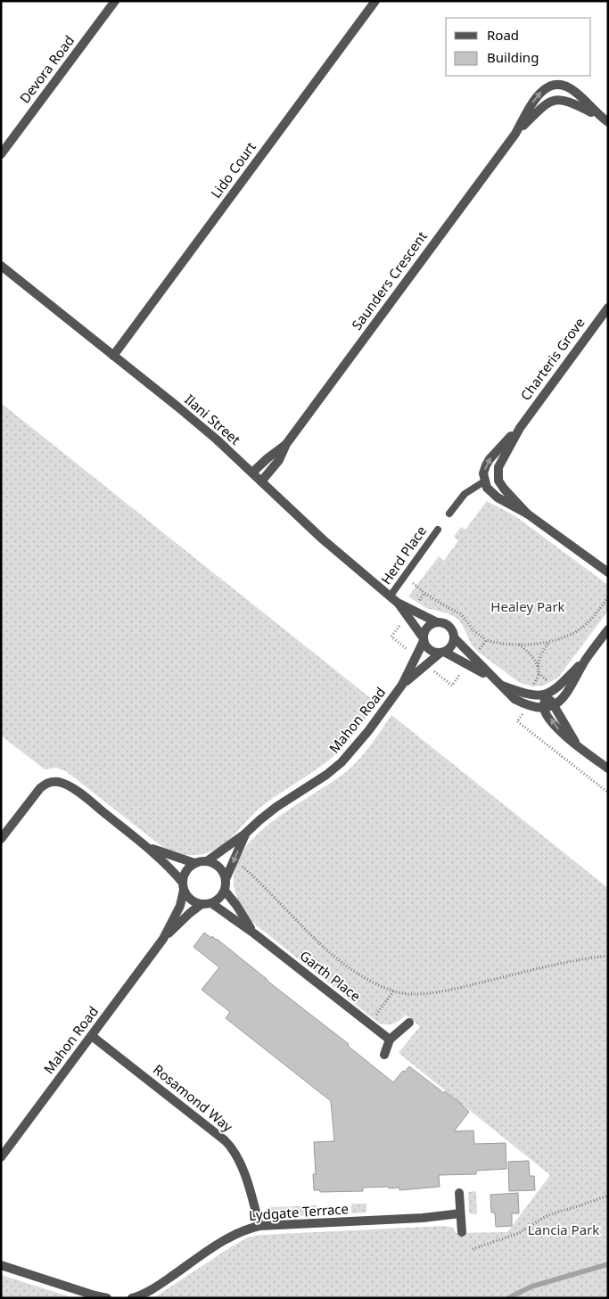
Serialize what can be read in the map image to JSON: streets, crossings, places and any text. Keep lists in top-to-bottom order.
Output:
{
  "streets": {
    "street": [
      "Devora Road",
      "Lido Court",
      "Saunders Crescent",
      "Charteris Grove",
      "Ilani Street",
      "Mahon Road",
      "Garth Place",
      "Rosamond Way",
      "Lydgate Terrace"
    ],
    "lane": ["Herd Place"]
  },
  "crossings": [
    ["Lido Court", "Ilani Street"],
    ["Saunders Crescent", "Ilani Street"],
    ["Ilani Street", "Herd Place"],
    ["Ilani Street", "Mahon Road"],
    ["Mahon Road", "Garth Place"],
    ["Mahon Road", "Rosamond Way"],
    ["Rosamond Way", "Lydgate Terrace"]
  ],
  "parks": ["Healey Park", "Lancia Park"],
  "legend": ["Road", "Building"]
}
